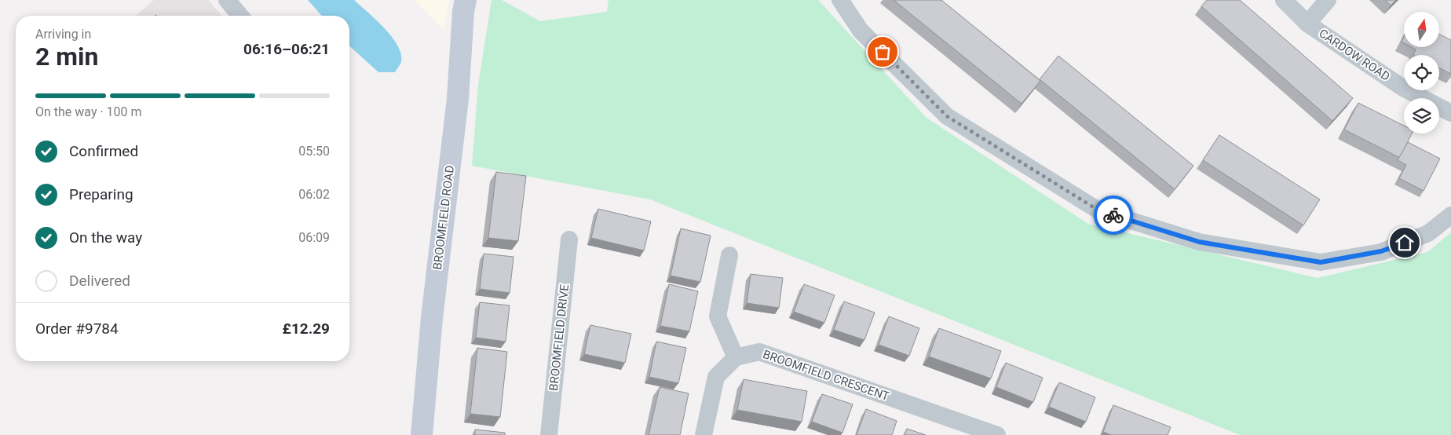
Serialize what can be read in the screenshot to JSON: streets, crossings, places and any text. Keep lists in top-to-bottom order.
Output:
{
  "streets": {
    "street": [
      "CARDOW ROAD",
      "BROOMFIELD ROAD",
      "BROOMFIELD DRIVE",
      "BROOMFIELD CRESCENT"
    ]
  },
  "north": "top",
  "page": {
    "heading": ["2 min", "Arriving in", "06:16–06:21"],
    "panel": ["Order #9784", "£12.29"],
    "bar": "On the way · 100 m",
    "list": [
      ["Confirmed", "05:50"],
      ["Preparing", "06:02"],
      ["On the way", "06:09"],
      "Delivered"
    ]
  }
}
